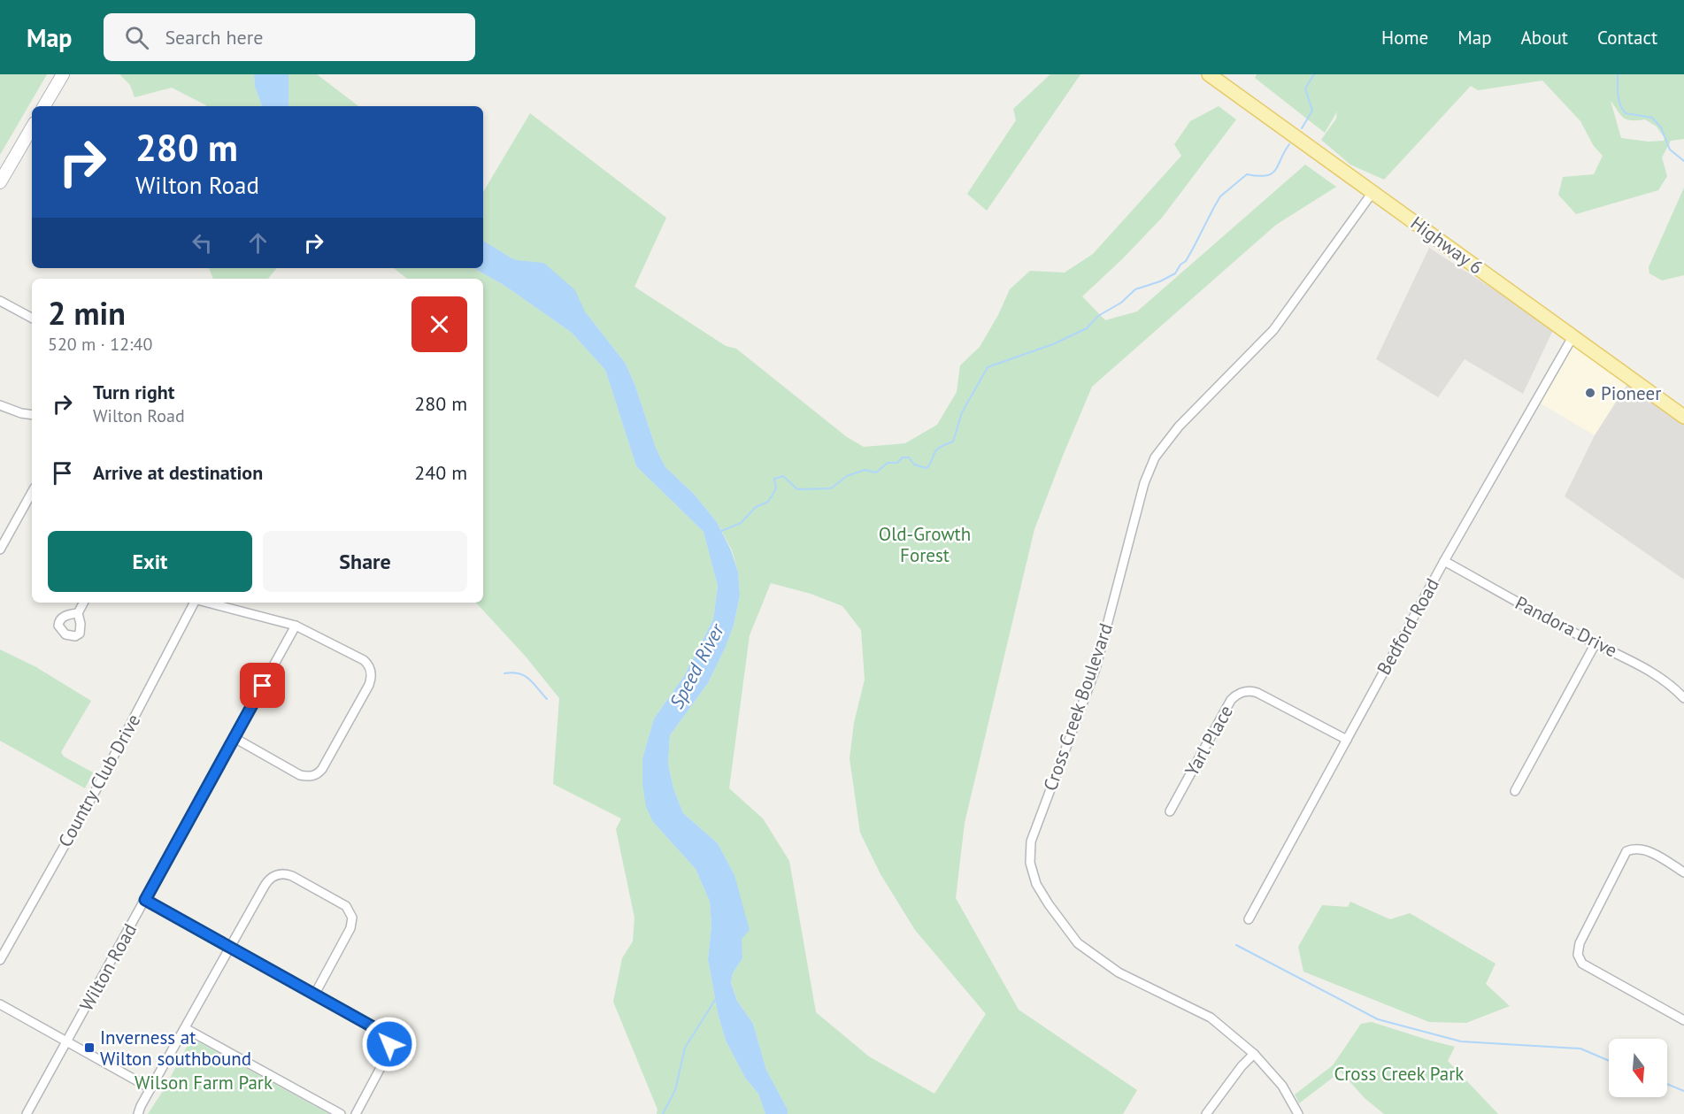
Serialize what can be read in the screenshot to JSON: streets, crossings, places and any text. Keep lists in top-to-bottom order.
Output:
{
  "streets": {
    "main road": ["Highway 6"],
    "street": [
      "Bedford Road",
      "Pandora Drive",
      "Cross Creek Boulevard",
      "Yarl Place",
      "Country Club Drive",
      "Wilton Road"
    ]
  },
  "crossings": [
    ["Highway 6", "Bedford Road"],
    ["Highway 6", "Cross Creek Boulevard"],
    ["Bedford Road", "Pandora Drive"],
    ["Bedford Road", "Yarl Place"]
  ],
  "water": ["Speed River"],
  "parks": ["Old-Growth Forest", "Cross Creek Park", "Wilson Farm Park"],
  "places": {
    "other": ["Pioneer"],
    "transit": ["Inverness at Wilton southbound"]
  },
  "north": "bottom",
  "page": {
    "header": "Map",
    "search": "Search here",
    "nav": [
      "Home",
      "Map",
      "About",
      "Contact"
    ],
    "turn": ["280 m", "Wilton Road"],
    "heading": ["2 min", "520 m · 12:40"],
    "list": [
      {
        "name": "Turn right",
        "note": "Wilton Road",
        "value": "280 m"
      },
      {
        "name": "Arrive at destination",
        "value": "240 m"
      }
    ],
    "buttons": ["Exit", "Share"]
  }
}
